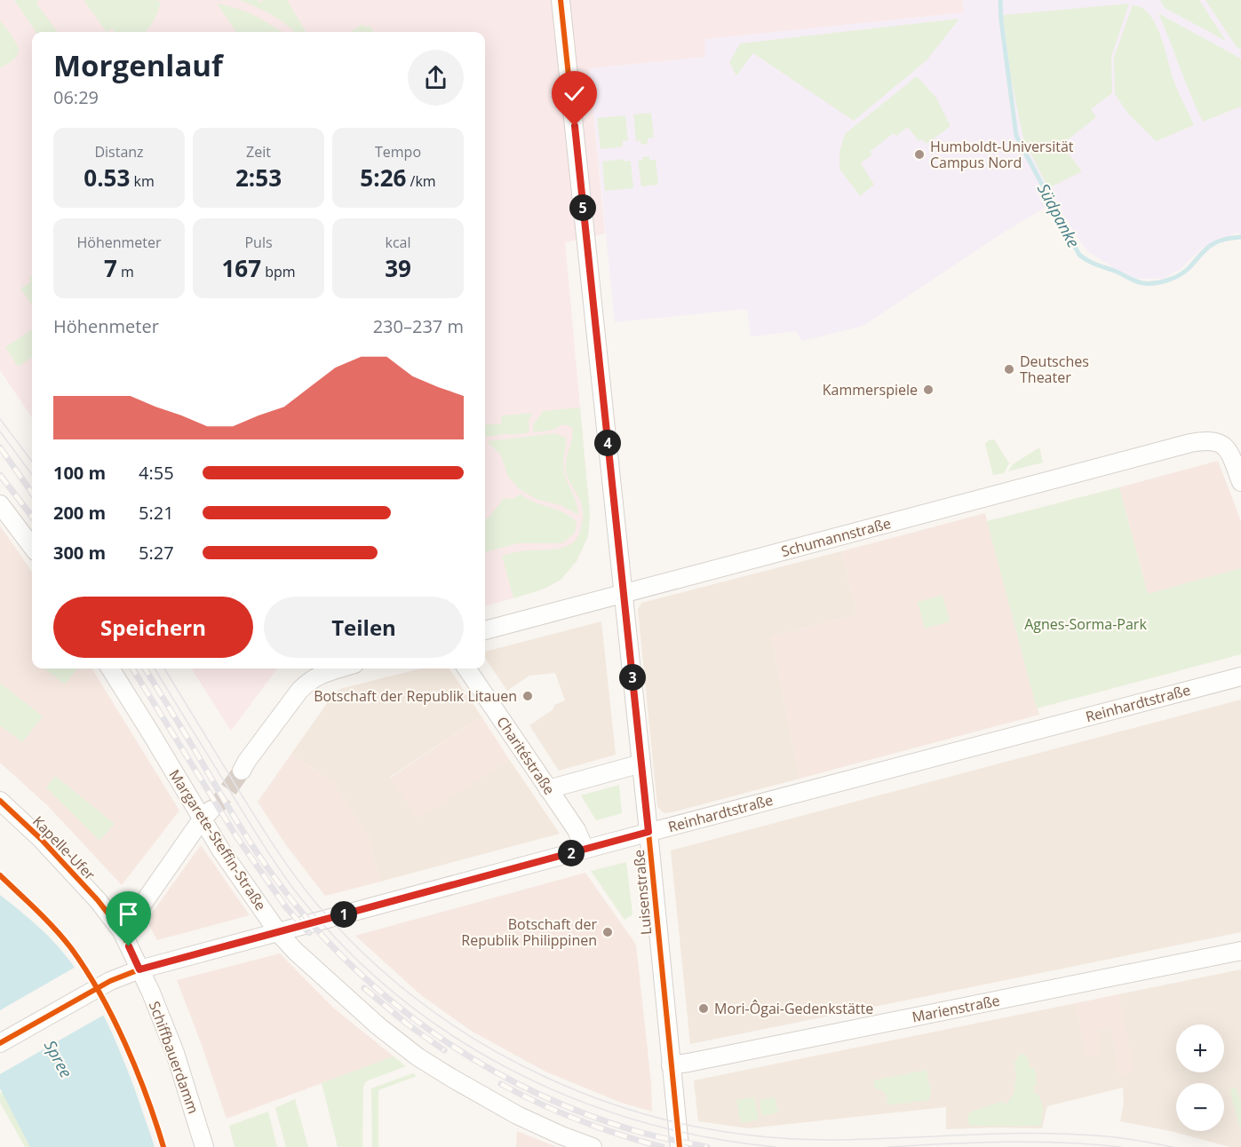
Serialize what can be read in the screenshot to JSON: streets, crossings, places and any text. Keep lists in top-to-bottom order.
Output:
{
  "streets": {
    "street": [
      "Schumannstraße",
      "Reinhardtstraße",
      "Charitéstraße",
      "Margarete-Steffin-Straße",
      "Kapelle-Ufer",
      "Luisenstraße",
      "Marienstraße",
      "Schiffbauerdamm"
    ]
  },
  "crossings": [
    ["Schumannstraße", "Luisenstraße"],
    ["Reinhardtstraße", "Charitéstraße"],
    ["Reinhardtstraße", "Margarete-Steffin-Straße"],
    ["Reinhardtstraße", "Kapelle-Ufer"],
    ["Reinhardtstraße", "Luisenstraße"],
    ["Reinhardtstraße", "Schiffbauerdamm"],
    ["Kapelle-Ufer", "Schiffbauerdamm"],
    ["Luisenstraße", "Marienstraße"]
  ],
  "water": ["Südpanke", "Spree"],
  "parks": ["Agnes-Sorma-Park"],
  "places": [
    "Humboldt-Universität Campus Nord",
    "Deutsches Theater",
    "Kammerspiele",
    "Botschaft der Republik Litauen",
    "Botschaft der Republik Philippinen",
    "Mori-Ôgai-Gedenkstätte"
  ],
  "page": {
    "heading": ["Morgenlauf", "06:29"],
    "stats": [
      ["Distanz", "0.53 km"],
      ["Zeit", "2:53"],
      ["Tempo", "5:26 /km"],
      ["Höhenmeter", "7 m"],
      ["Puls", "167 bpm"],
      ["kcal", "39"]
    ],
    "pins": [
      "5",
      "4",
      "3",
      "2",
      "1"
    ],
    "chart": ["Höhenmeter", "230–237 m"],
    "list": [
      {
        "name": "100 m",
        "note": "4:55"
      },
      {
        "name": "200 m",
        "note": "5:21"
      },
      {
        "name": "300 m",
        "note": "5:27"
      }
    ],
    "buttons": ["Speichern", "Teilen"],
    "map_buttons": ["+", "−"]
  }
}
